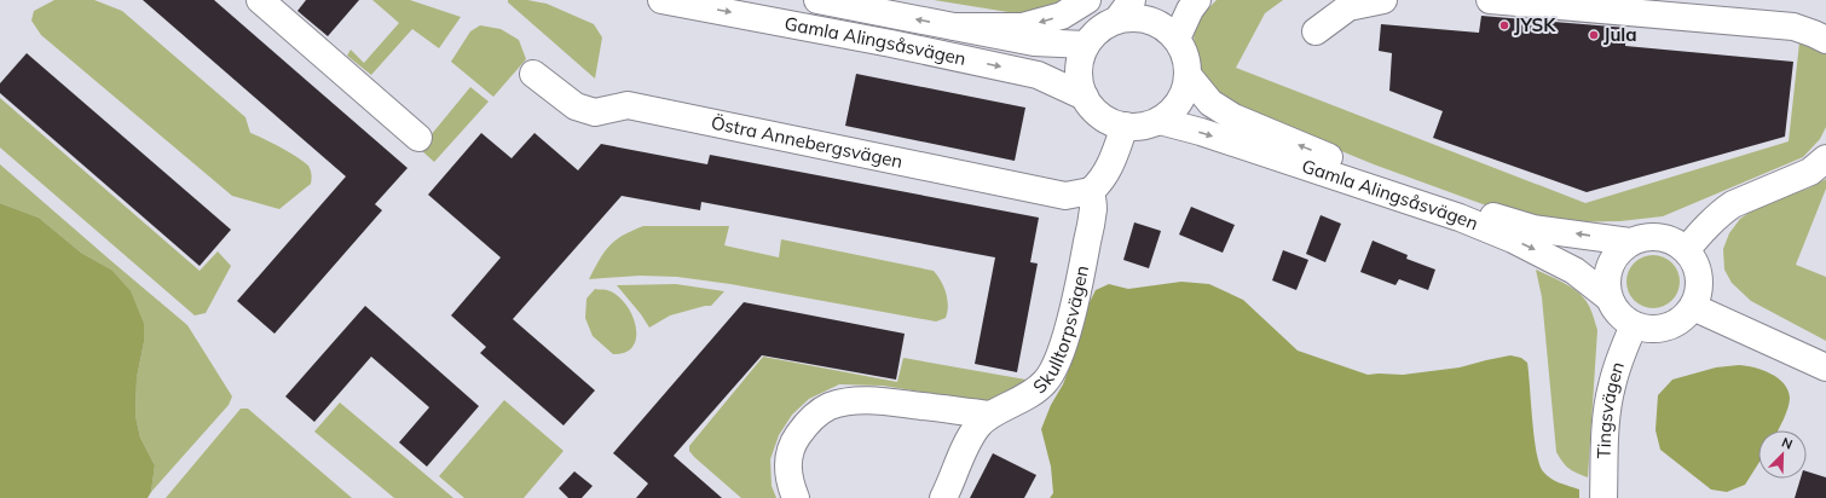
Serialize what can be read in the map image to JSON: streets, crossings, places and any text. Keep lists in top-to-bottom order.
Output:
{
  "streets": {
    "main road": [
      "Gamla Alingsåsvägen",
      "Östra Annebergsvägen",
      "Skulltorpsvägen",
      "Tingsvägen"
    ]
  },
  "crossings": [
    ["Gamla Alingsåsvägen", "Tingsvägen"],
    ["Östra Annebergsvägen", "Skulltorpsvägen"]
  ],
  "places": ["JYSK", "Jula"],
  "north": "top right"
}
